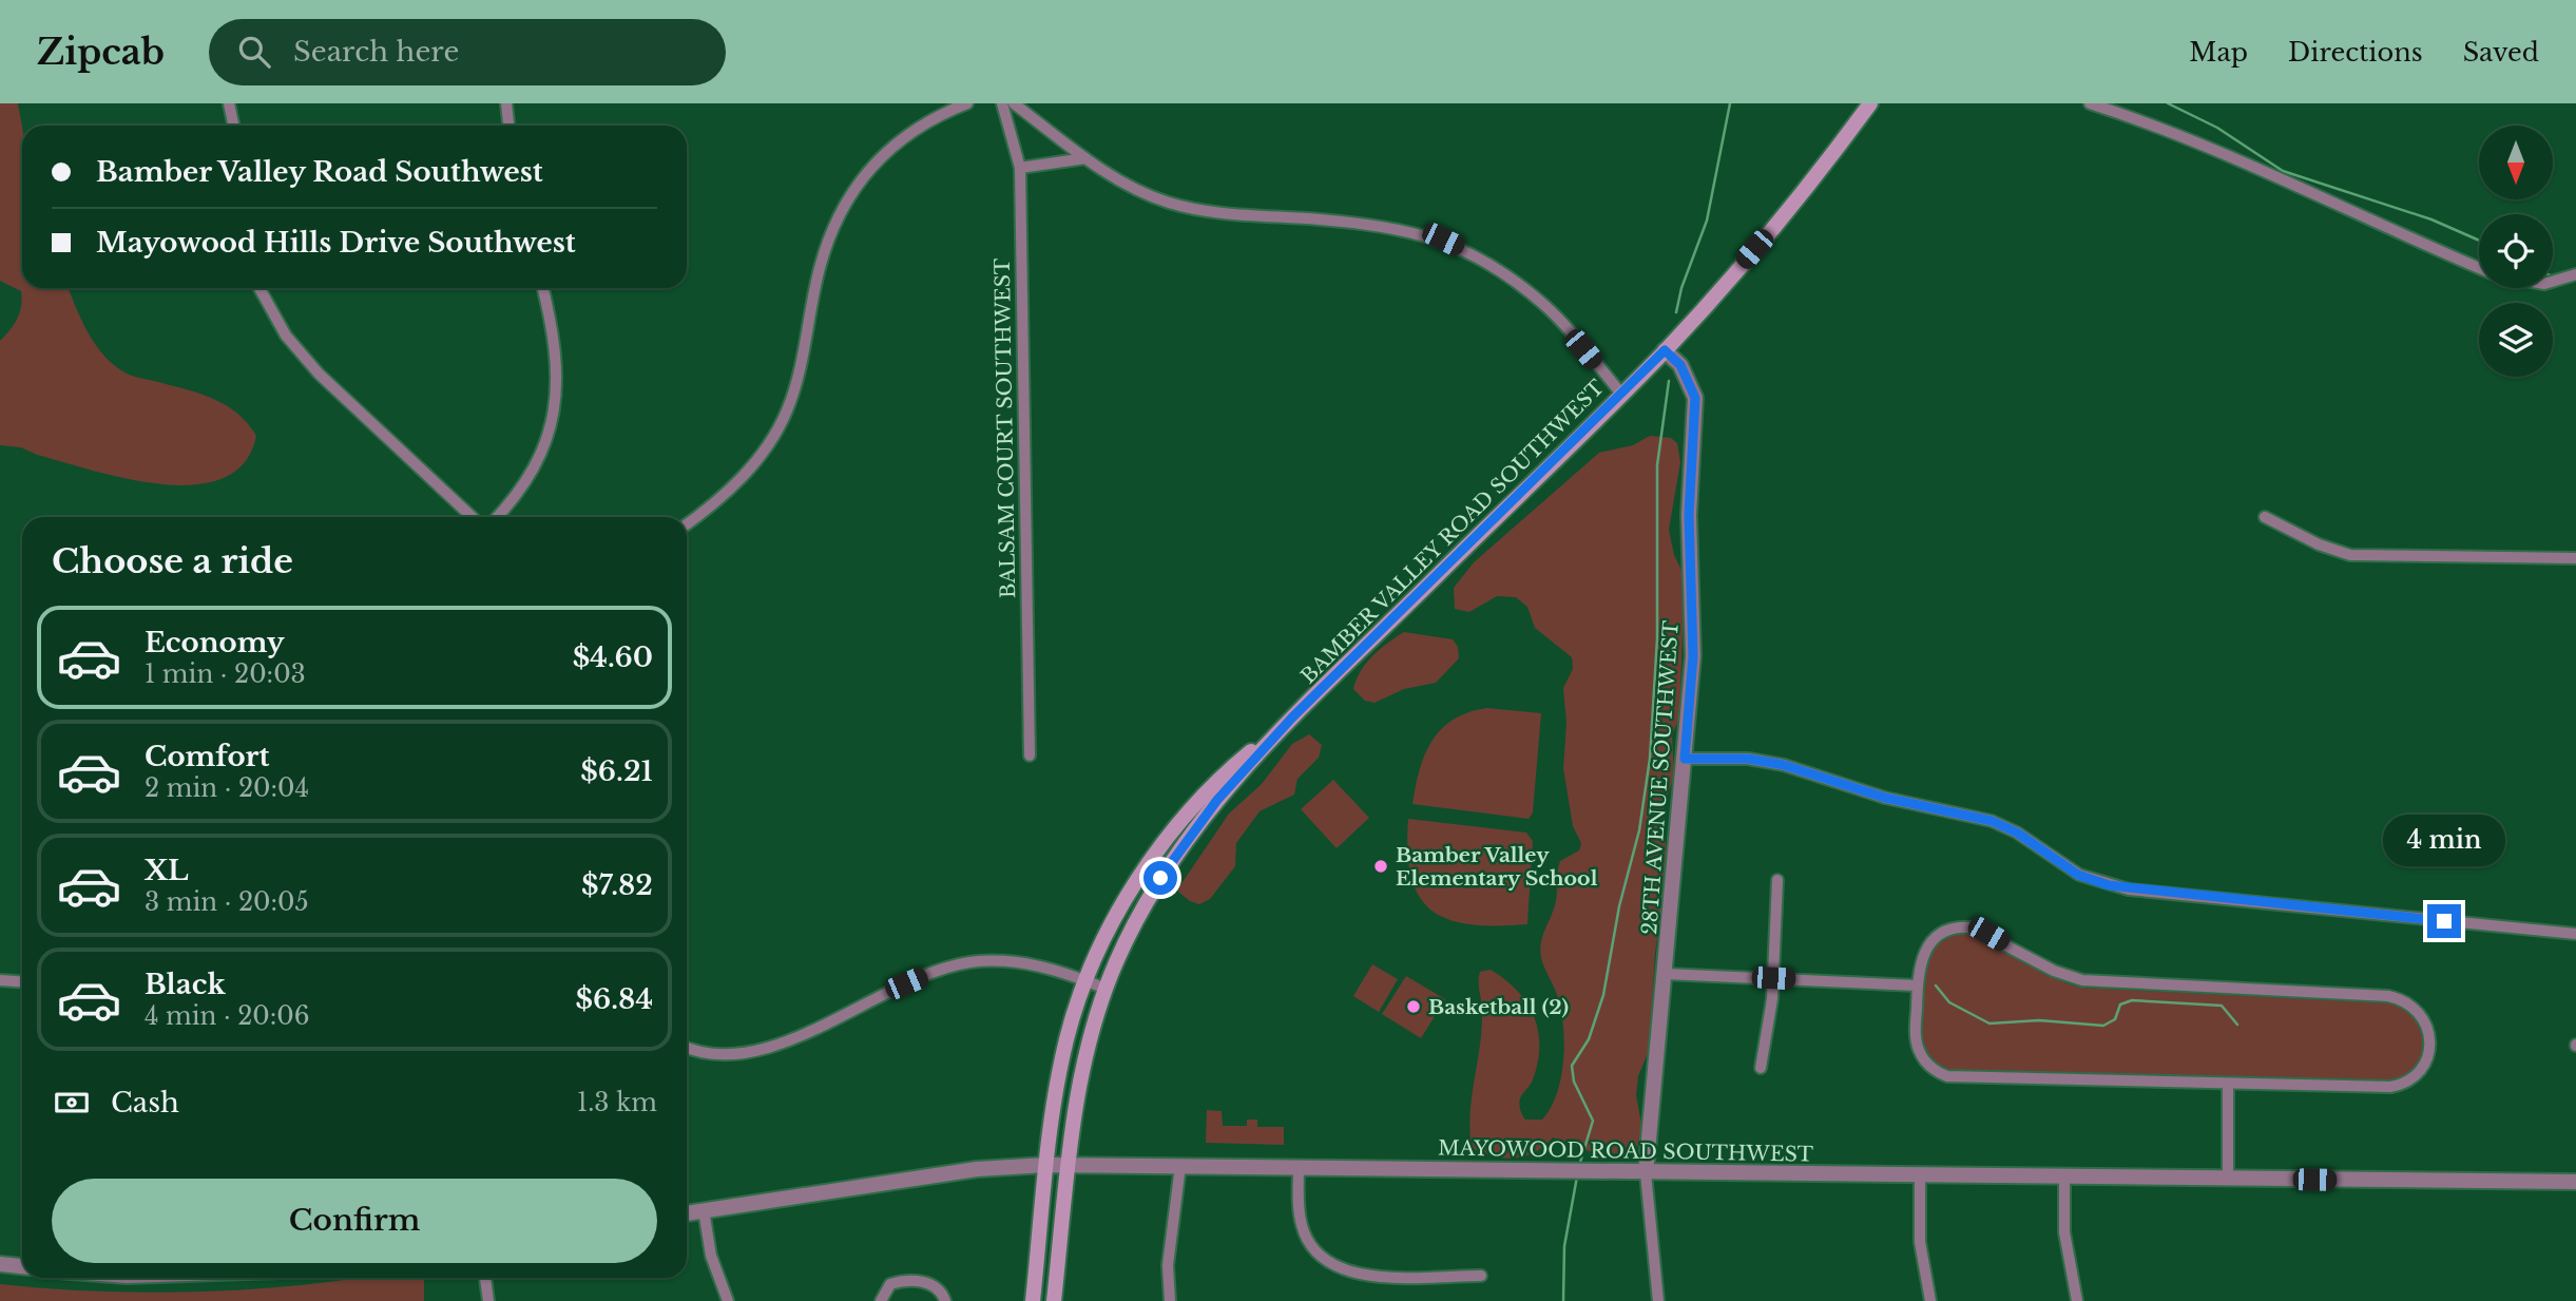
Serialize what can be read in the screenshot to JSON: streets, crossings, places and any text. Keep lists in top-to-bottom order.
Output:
{
  "streets": {
    "main road": ["BAMBER VALLEY ROAD SOUTHWEST"],
    "street": ["BALSAM COURT SOUTHWEST", "28TH AVENUE SOUTHWEST", "MAYOWOOD ROAD SOUTHWEST"]
  },
  "crossings": [
    ["BAMBER VALLEY ROAD SOUTHWEST", "28TH AVENUE SOUTHWEST"],
    ["BAMBER VALLEY ROAD SOUTHWEST", "MAYOWOOD ROAD SOUTHWEST"],
    ["28TH AVENUE SOUTHWEST", "MAYOWOOD ROAD SOUTHWEST"]
  ],
  "places": ["Bamber Valley Elementary School", "Basketball (2)"],
  "north": "bottom",
  "page": {
    "header": "Zipcab",
    "search": "Search here",
    "nav": ["Map", "Directions", "Saved"],
    "banner": ["Bamber Valley Road Southwest", "Mayowood Hills Drive Southwest"],
    "heading": "Choose a ride",
    "list": [
      {
        "name": "Economy",
        "note": "1 min · 20:03",
        "value": "$4.60"
      },
      {
        "name": "Comfort",
        "note": "2 min · 20:04",
        "value": "$6.21"
      },
      {
        "name": "XL",
        "note": "3 min · 20:05",
        "value": "$7.82"
      },
      {
        "name": "Black",
        "note": "4 min · 20:06",
        "value": "$6.84"
      }
    ],
    "bubble": "4 min",
    "pay": ["Cash", "1.3 km"],
    "buttons": "Confirm"
  }
}
